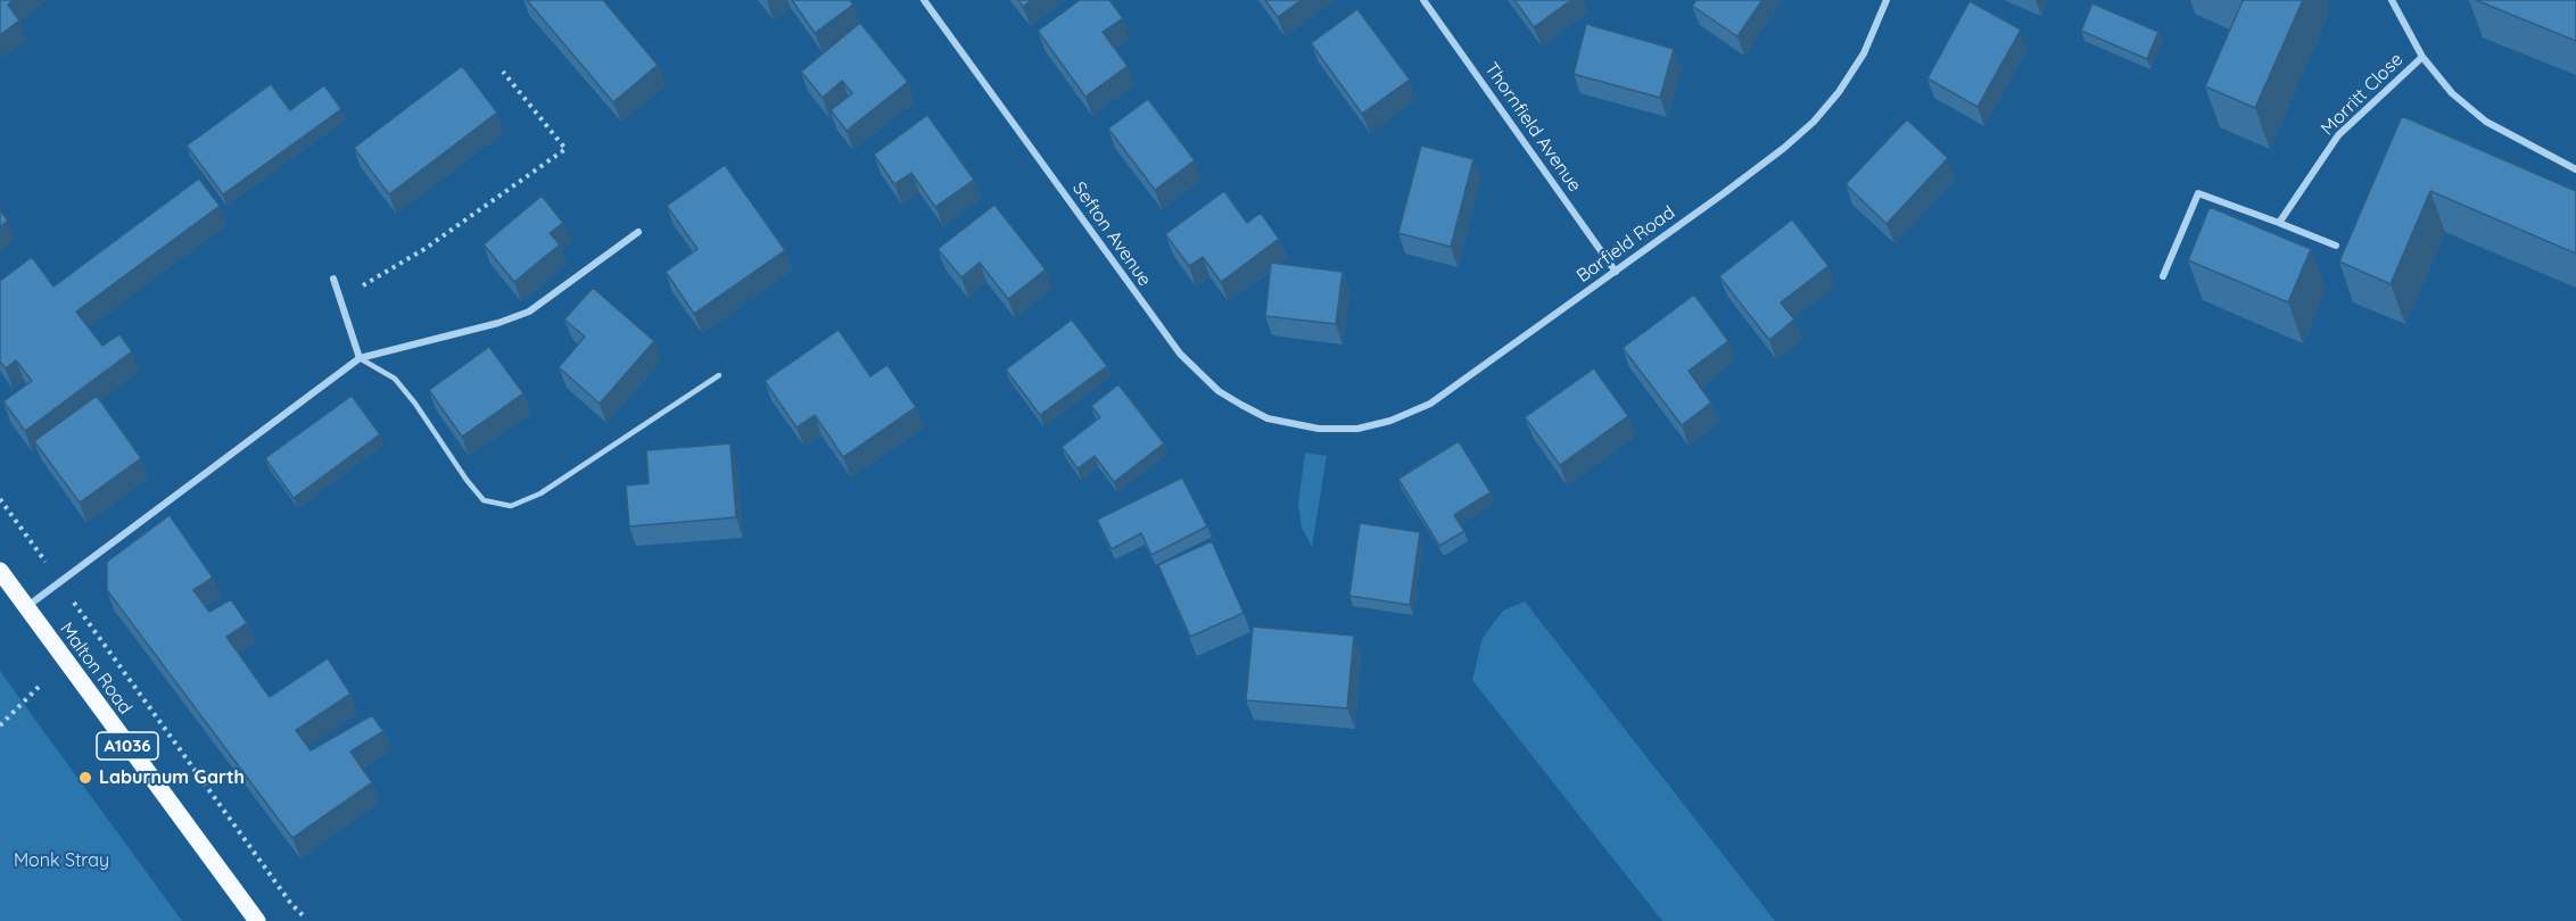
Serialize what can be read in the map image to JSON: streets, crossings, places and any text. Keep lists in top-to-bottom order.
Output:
{
  "streets": {
    "main road": ["Malton Road", "A1036"],
    "street": [
      "Morritt Close",
      "Thornfield Avenue",
      "Sefton Avenue",
      "Barfield Road"
    ]
  },
  "crossings": [
    ["Thornfield Avenue", "Barfield Road"],
    ["Sefton Avenue", "Barfield Road"]
  ],
  "parks": ["Monk Stray"],
  "places": ["Laburnum Garth"]
}
